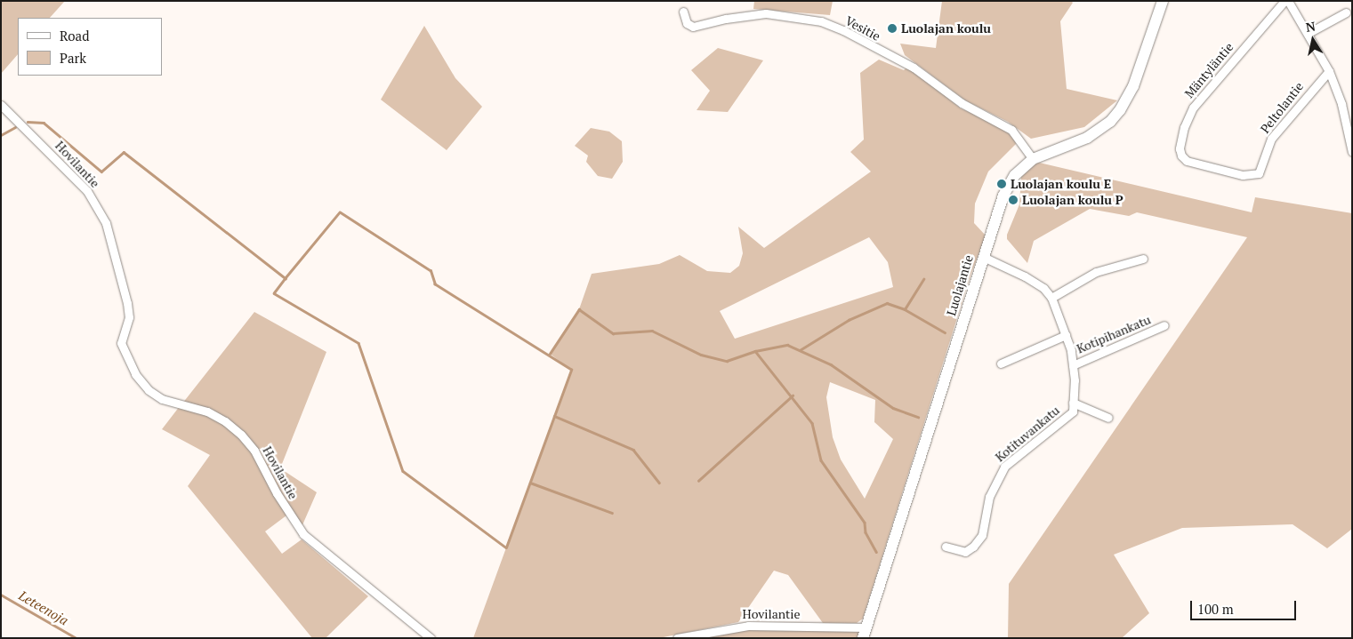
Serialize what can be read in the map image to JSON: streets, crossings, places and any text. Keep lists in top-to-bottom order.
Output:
{
  "streets": {
    "main road": ["Luolajantie"],
    "street": [
      "Vesitie",
      "Mäntyläntie",
      "Peltolantie",
      "Hovilantie",
      "Kotipihankatu",
      "Kotituvankatu"
    ]
  },
  "crossings": [
    ["Vesitie", "Luolajantie"],
    ["Mäntyläntie", "Peltolantie"],
    ["Hovilantie", "Luolajantie"]
  ],
  "water": ["Leteenoja"],
  "places": ["Luolajan koulu", "Luolajan koulu E", "Luolajan koulu P"],
  "legend": ["Road", "Park"],
  "scale_bar": "100 m",
  "north": "top"
}
